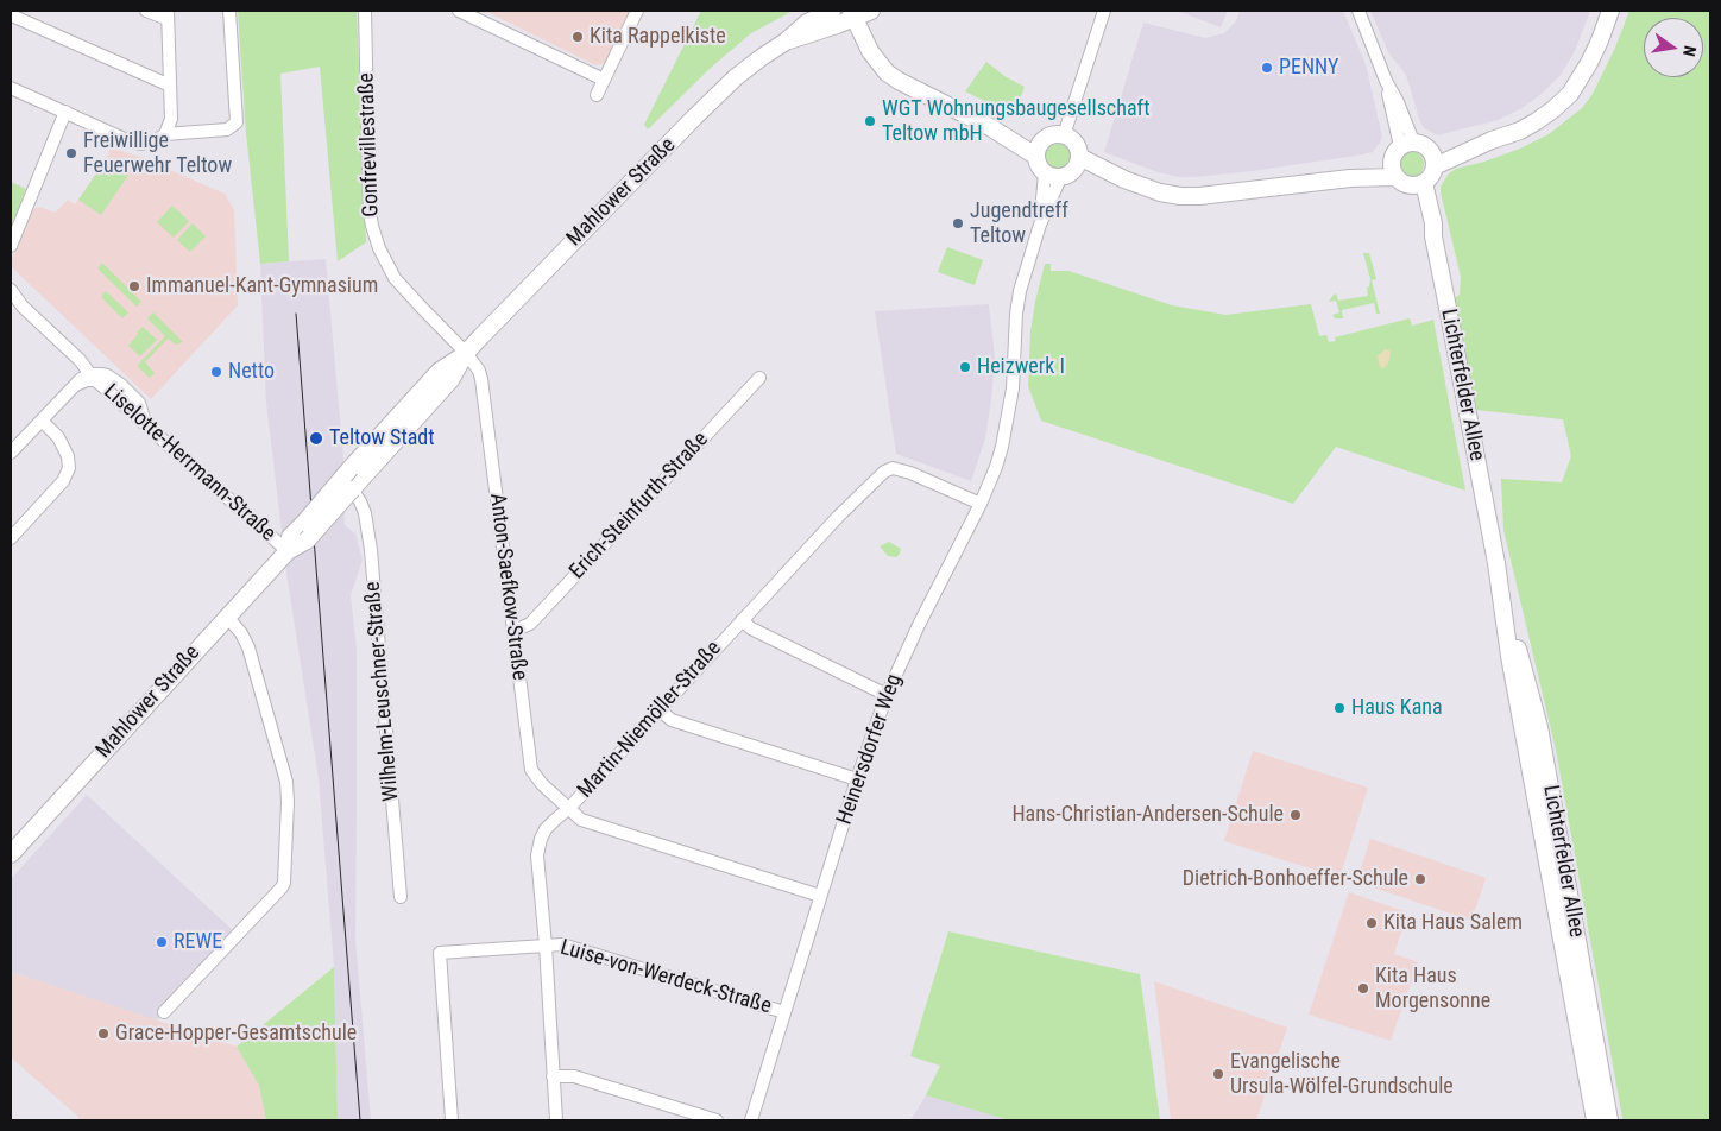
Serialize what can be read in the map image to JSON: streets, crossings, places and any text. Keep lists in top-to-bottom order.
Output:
{
  "streets": {
    "main road": ["Mahlower Straße", "Lichterfelder Allee"],
    "street": [
      "Gonfrevillestraße",
      "Liselotte-Herrmann-Straße",
      "Erich-Steinfurth-Straße",
      "Anton-Saefkow-Straße",
      "Wilhelm-Leuschner-Straße",
      "Martin-Niemöller-Straße",
      "Heinersdorfer Weg",
      "Luise-von-Werdeck-Straße"
    ]
  },
  "crossings": [
    ["Gonfrevillestraße", "Mahlower Straße"],
    ["Gonfrevillestraße", "Anton-Saefkow-Straße"],
    ["Mahlower Straße", "Liselotte-Herrmann-Straße"],
    ["Mahlower Straße", "Anton-Saefkow-Straße"],
    ["Mahlower Straße", "Wilhelm-Leuschner-Straße"],
    ["Erich-Steinfurth-Straße", "Anton-Saefkow-Straße"],
    ["Anton-Saefkow-Straße", "Martin-Niemöller-Straße"],
    ["Anton-Saefkow-Straße", "Heinersdorfer Weg"],
    ["Martin-Niemöller-Straße", "Heinersdorfer Weg"],
    ["Martin-Niemöller-Straße", "Luise-von-Werdeck-Straße"],
    ["Heinersdorfer Weg", "Luise-von-Werdeck-Straße"]
  ],
  "places": [
    "Kita Rappelkiste",
    "PENNY",
    "WGT Wohnungsbaugesellschaft Teltow mbH",
    "Freiwillige Feuerwehr Teltow",
    "Jugendtreff Teltow",
    "Immanuel-Kant-Gymnasium",
    "Heizwerk I",
    "Netto",
    "Teltow Stadt",
    "Haus Kana",
    "Hans-Christian-Andersen-Schule",
    "Dietrich-Bonhoeffer-Schule",
    "Kita Haus Salem",
    "REWE",
    "Kita Haus Morgensonne",
    "Grace-Hopper-Gesamtschule",
    "Evangelische Ursula-Wölfel-Grundschule"
  ],
  "north": "right"
}
